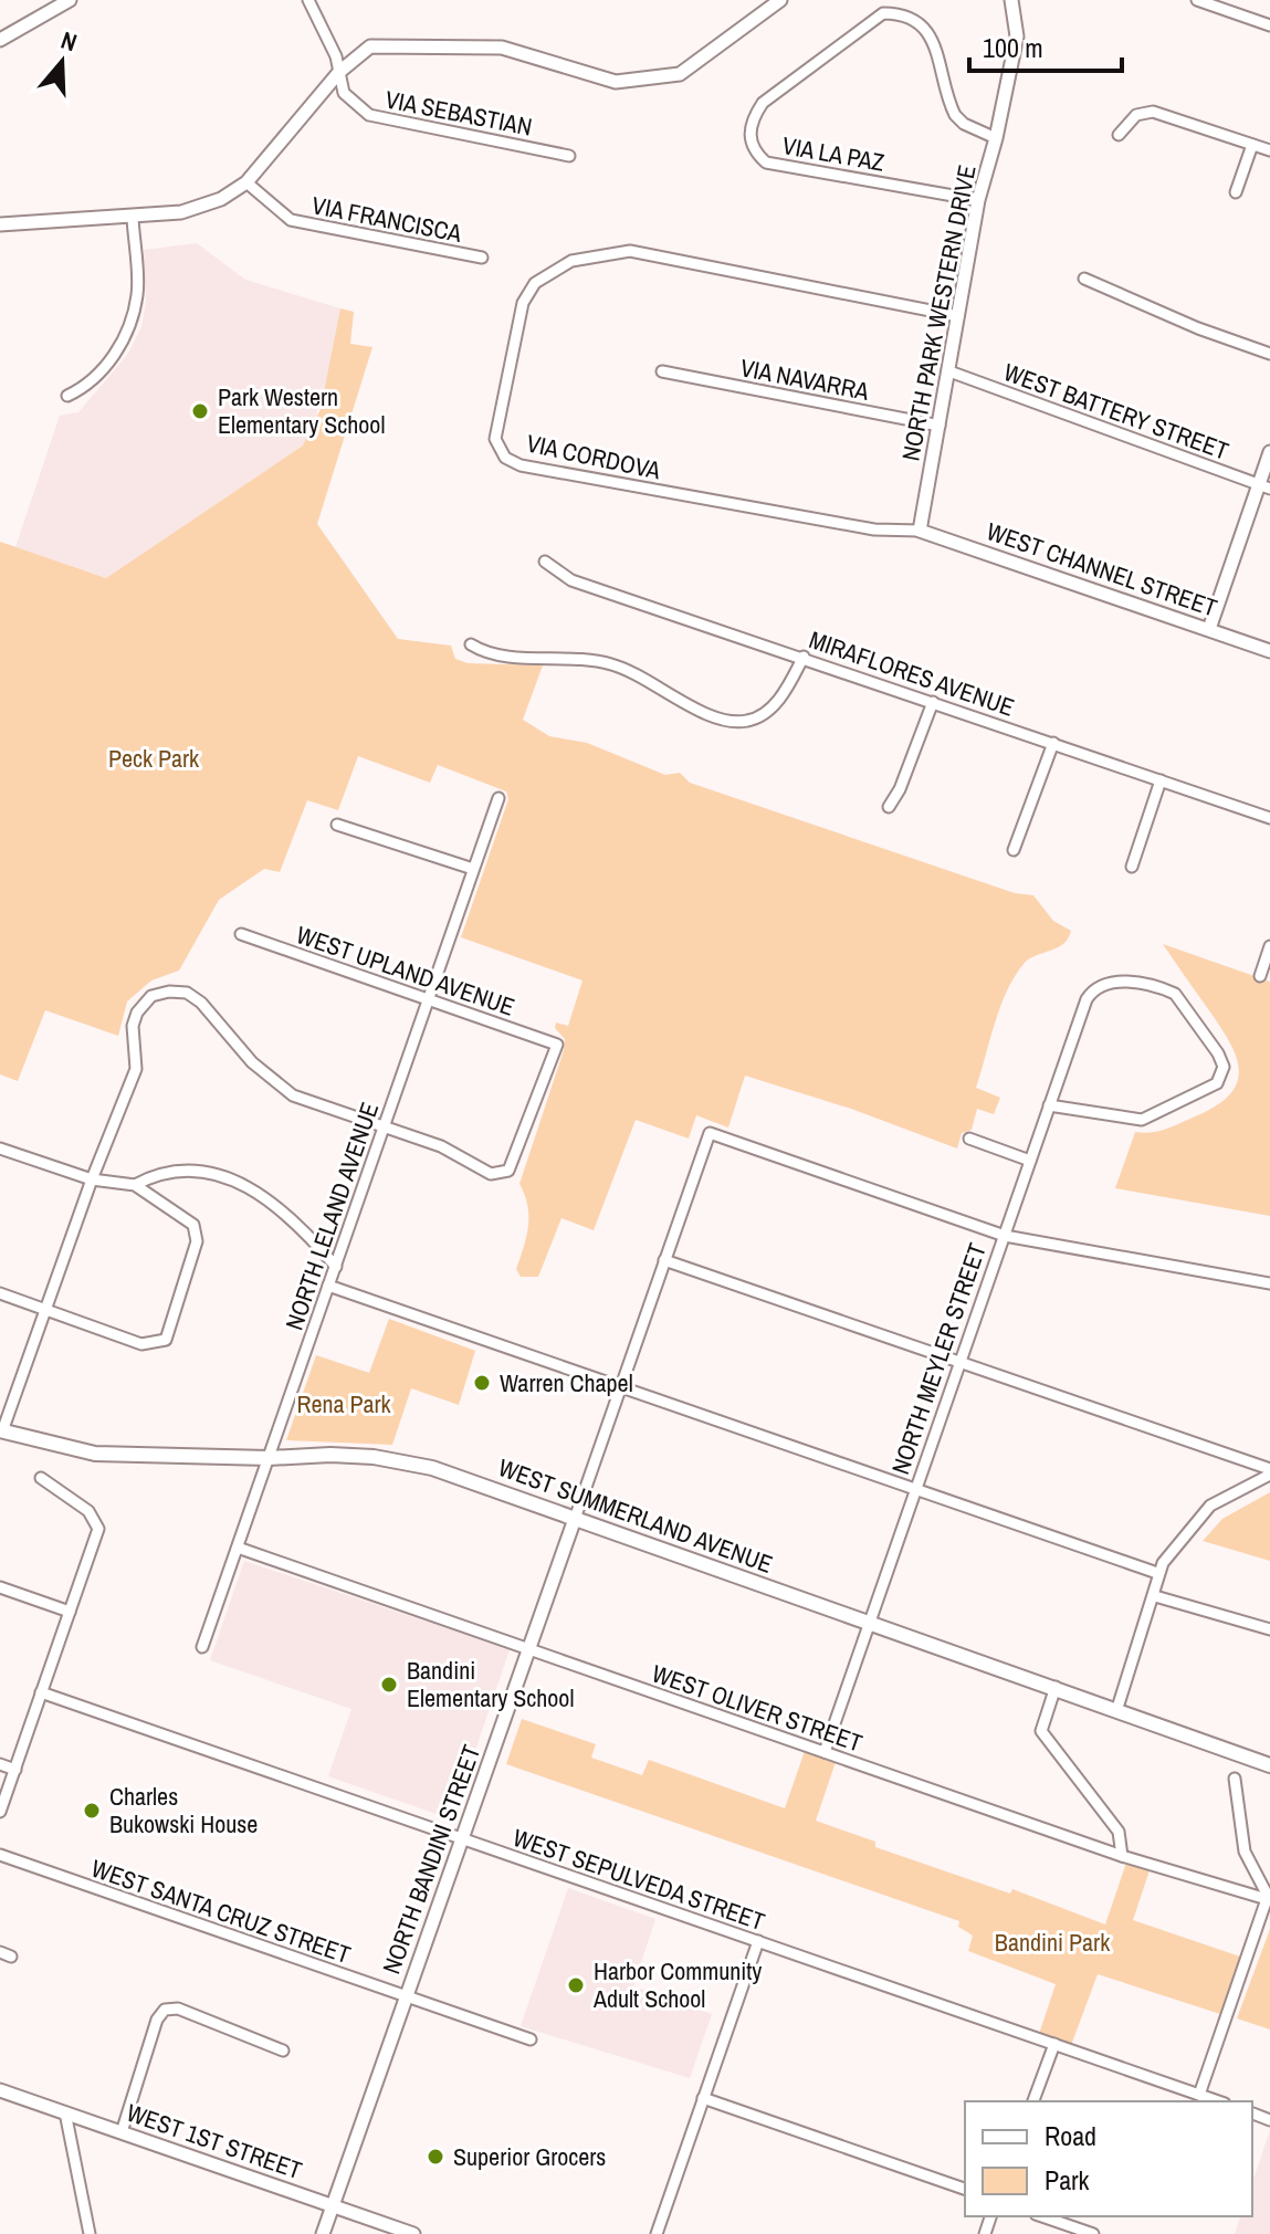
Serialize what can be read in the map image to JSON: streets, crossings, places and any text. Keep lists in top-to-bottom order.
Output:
{
  "streets": {
    "main road": ["WEST SUMMERLAND AVENUE"],
    "street": [
      "VIA SEBASTIAN",
      "VIA LA PAZ",
      "VIA FRANCISCA",
      "NORTH PARK WESTERN DRIVE",
      "VIA NAVARRA",
      "WEST BATTERY STREET",
      "VIA CORDOVA",
      "WEST CHANNEL STREET",
      "MIRAFLORES AVENUE",
      "WEST UPLAND AVENUE",
      "NORTH LELAND AVENUE",
      "NORTH MEYLER STREET",
      "WEST OLIVER STREET",
      "NORTH BANDINI STREET",
      "WEST SEPULVEDA STREET",
      "WEST SANTA CRUZ STREET",
      "WEST 1ST STREET"
    ]
  },
  "crossings": [
    ["VIA LA PAZ", "NORTH PARK WESTERN DRIVE"],
    ["NORTH PARK WESTERN DRIVE", "VIA NAVARRA"],
    ["NORTH PARK WESTERN DRIVE", "WEST BATTERY STREET"],
    ["NORTH PARK WESTERN DRIVE", "VIA CORDOVA"],
    ["NORTH PARK WESTERN DRIVE", "WEST CHANNEL STREET"],
    ["VIA CORDOVA", "WEST CHANNEL STREET"],
    ["WEST UPLAND AVENUE", "NORTH LELAND AVENUE"],
    ["NORTH LELAND AVENUE", "WEST SUMMERLAND AVENUE"],
    ["NORTH LELAND AVENUE", "WEST OLIVER STREET"],
    ["NORTH MEYLER STREET", "WEST SUMMERLAND AVENUE"],
    ["NORTH MEYLER STREET", "WEST OLIVER STREET"],
    ["NORTH MEYLER STREET", "NORTH BANDINI STREET"],
    ["WEST SUMMERLAND AVENUE", "NORTH BANDINI STREET"],
    ["WEST OLIVER STREET", "NORTH BANDINI STREET"],
    ["NORTH BANDINI STREET", "WEST SEPULVEDA STREET"],
    ["NORTH BANDINI STREET", "WEST SANTA CRUZ STREET"],
    ["NORTH BANDINI STREET", "WEST 1ST STREET"]
  ],
  "parks": ["Peck Park", "Rena Park", "Bandini Park"],
  "places": [
    "Park Western Elementary School",
    "Warren Chapel",
    "Bandini Elementary School",
    "Charles Bukowski House",
    "Harbor Community Adult School",
    "Superior Grocers"
  ],
  "legend": ["Road", "Park"],
  "scale_bar": "100 m",
  "north": "top"
}
